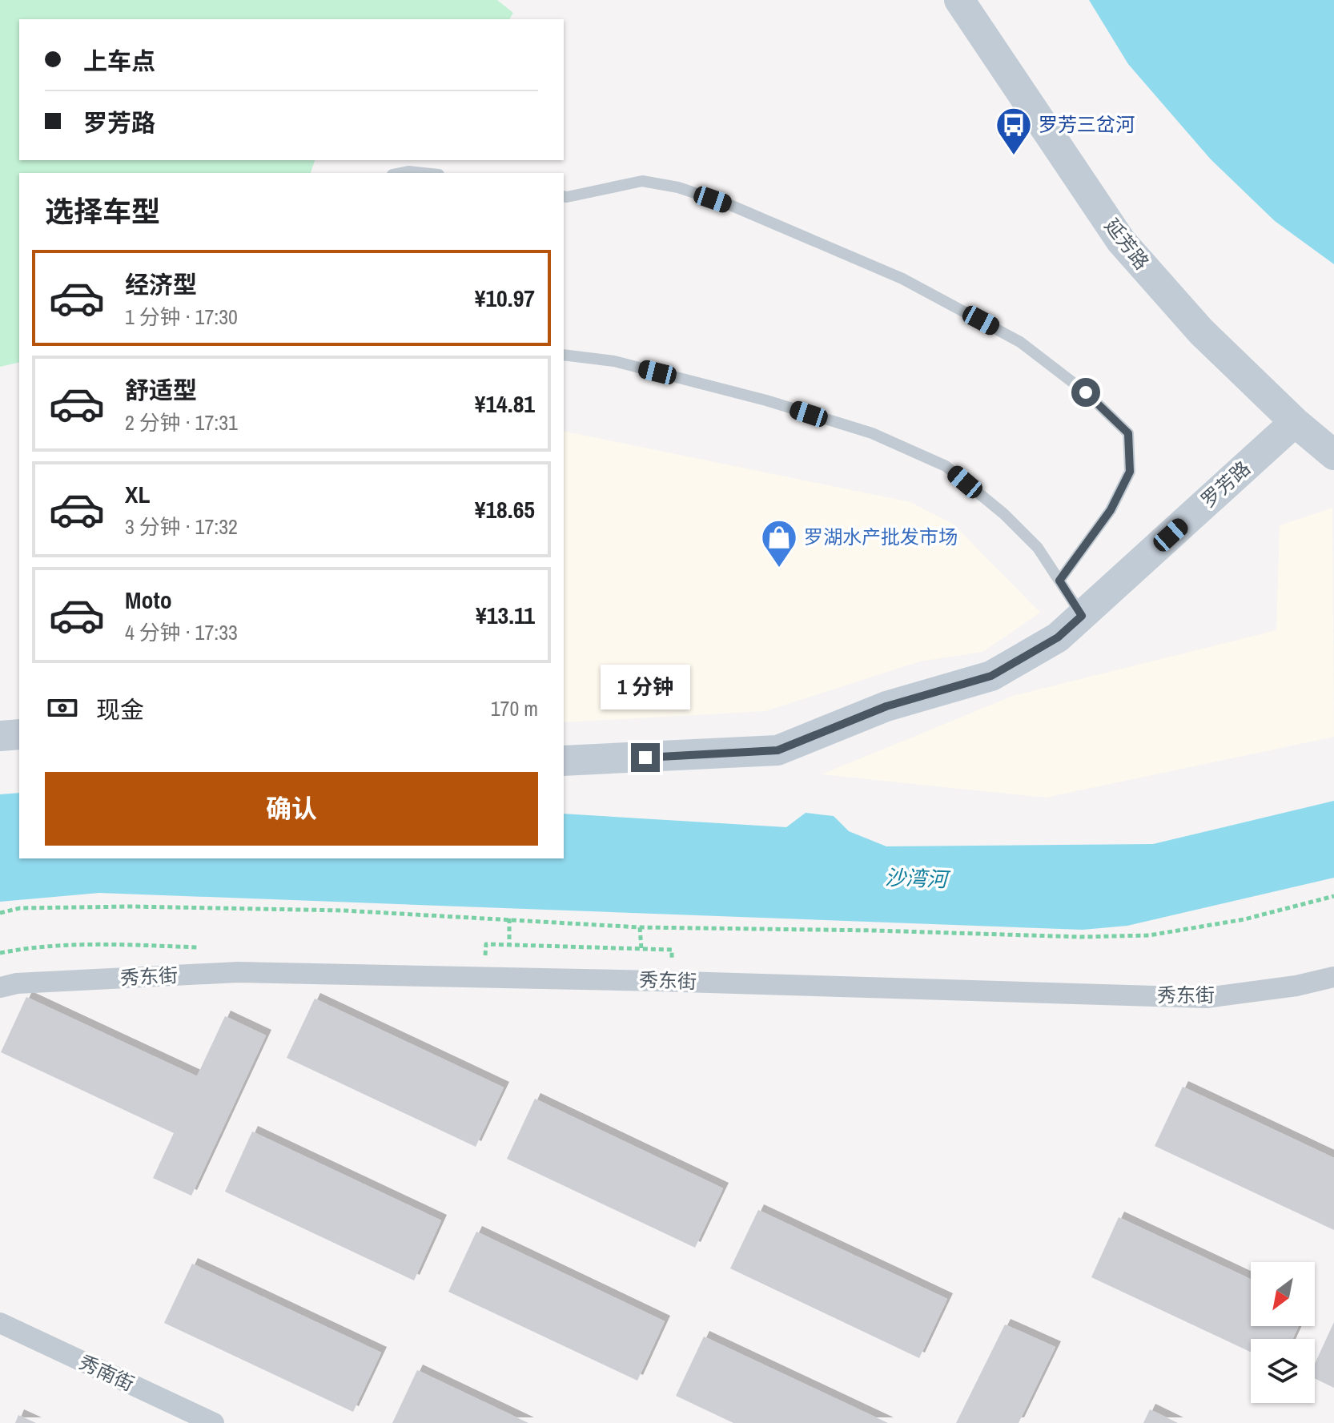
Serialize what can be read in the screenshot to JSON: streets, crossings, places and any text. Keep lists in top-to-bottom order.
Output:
{
  "streets": {
    "main road": ["延芳路", "罗芳路"],
    "street": ["秀东街", "秀南街"]
  },
  "crossings": [
    ["延芳路", "罗芳路"]
  ],
  "water": ["沙湾河"],
  "places": {
    "bus stop": ["罗芳三岔河"],
    "shop": ["罗湖水产批发市场"]
  },
  "north": "bottom left",
  "page": {
    "banner": ["上车点", "罗芳路"],
    "heading": "选择车型",
    "list": [
      {
        "name": "经济型",
        "note": "1 分钟 · 17:30",
        "value": "¥10.97"
      },
      {
        "name": "舒适型",
        "note": "2 分钟 · 17:31",
        "value": "¥14.81"
      },
      {
        "name": "XL",
        "note": "3 分钟 · 17:32",
        "value": "¥18.65"
      },
      {
        "name": "Moto",
        "note": "4 分钟 · 17:33",
        "value": "¥13.11"
      }
    ],
    "bubble": "1 分钟",
    "pay": ["现金", "170 m"],
    "buttons": "确认"
  }
}
